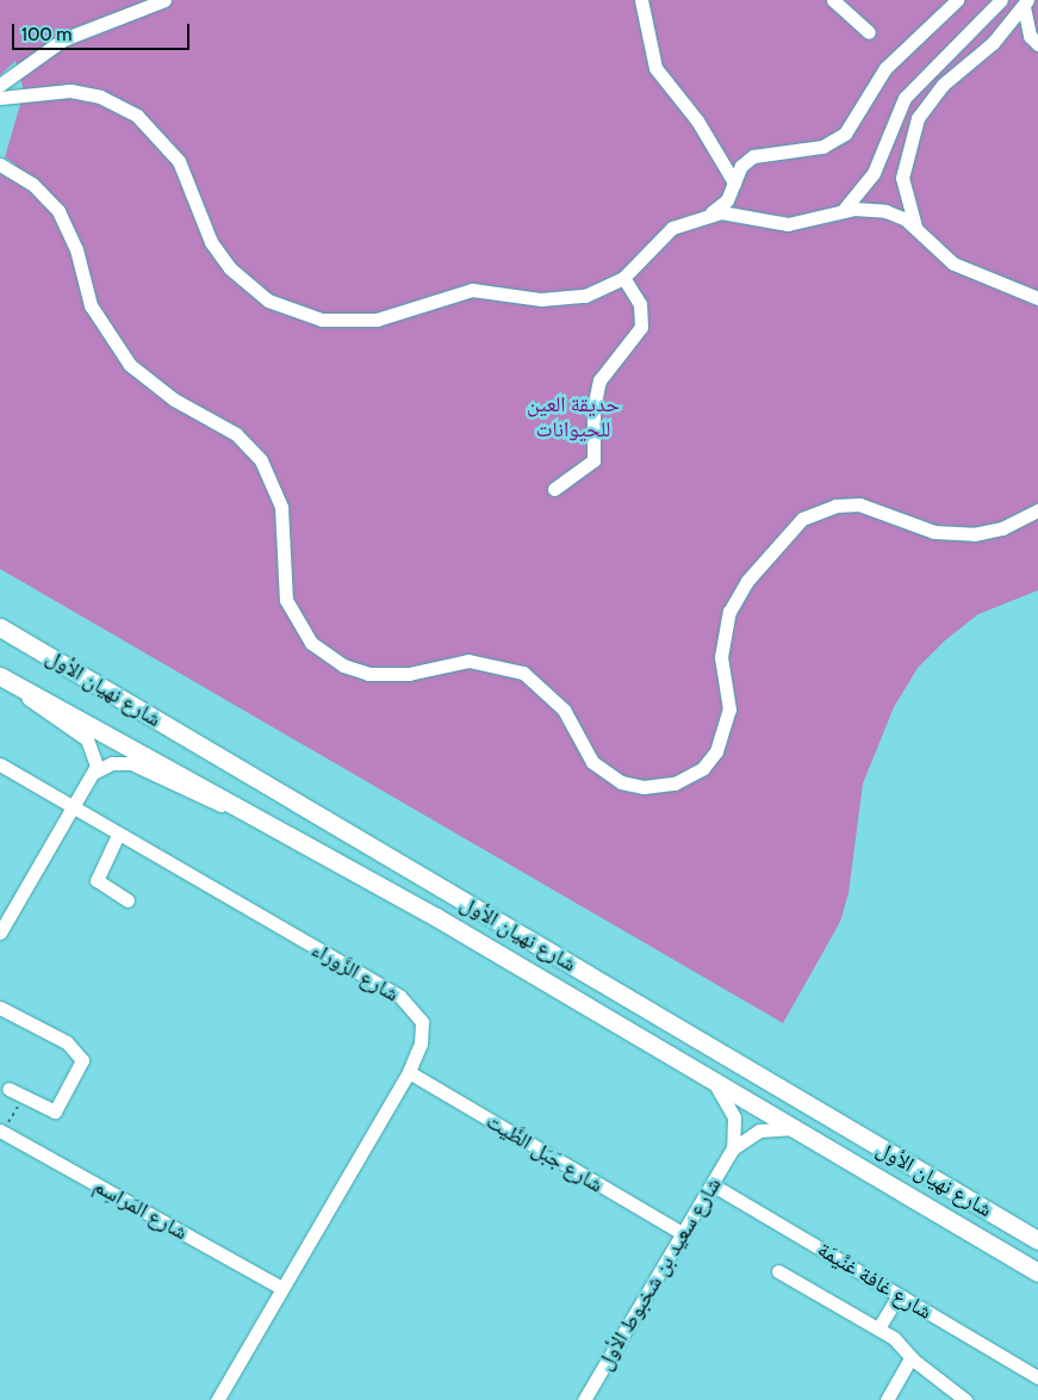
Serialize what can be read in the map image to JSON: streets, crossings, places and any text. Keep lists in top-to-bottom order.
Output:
{
  "streets": {
    "main road": ["شارع نهيان الأول"],
    "street": [
      "شارع الزَّوراء",
      "شارع جَبَل الظَّيت",
      "شارع المَراسِم",
      "شارع سعيد بن شخبوط الأول",
      "شارع غافة غنَّيمَة"
    ]
  },
  "crossings": [
    ["شارع نهيان الأول", "شارع سعيد بن شخبوط الأول"],
    ["شارع الزَّوراء", "شارع جَبَل الظَّيت"],
    ["شارع الزَّوراء", "شارع المَراسِم"],
    ["شارع جَبَل الظَّيت", "شارع سعيد بن شخبوط الأول"],
    ["شارع سعيد بن شخبوط الأول", "شارع غافة غنَّيمَة"]
  ],
  "parks": ["حديقة العين للحيوانات"],
  "scale_bar": "100 m"
}
